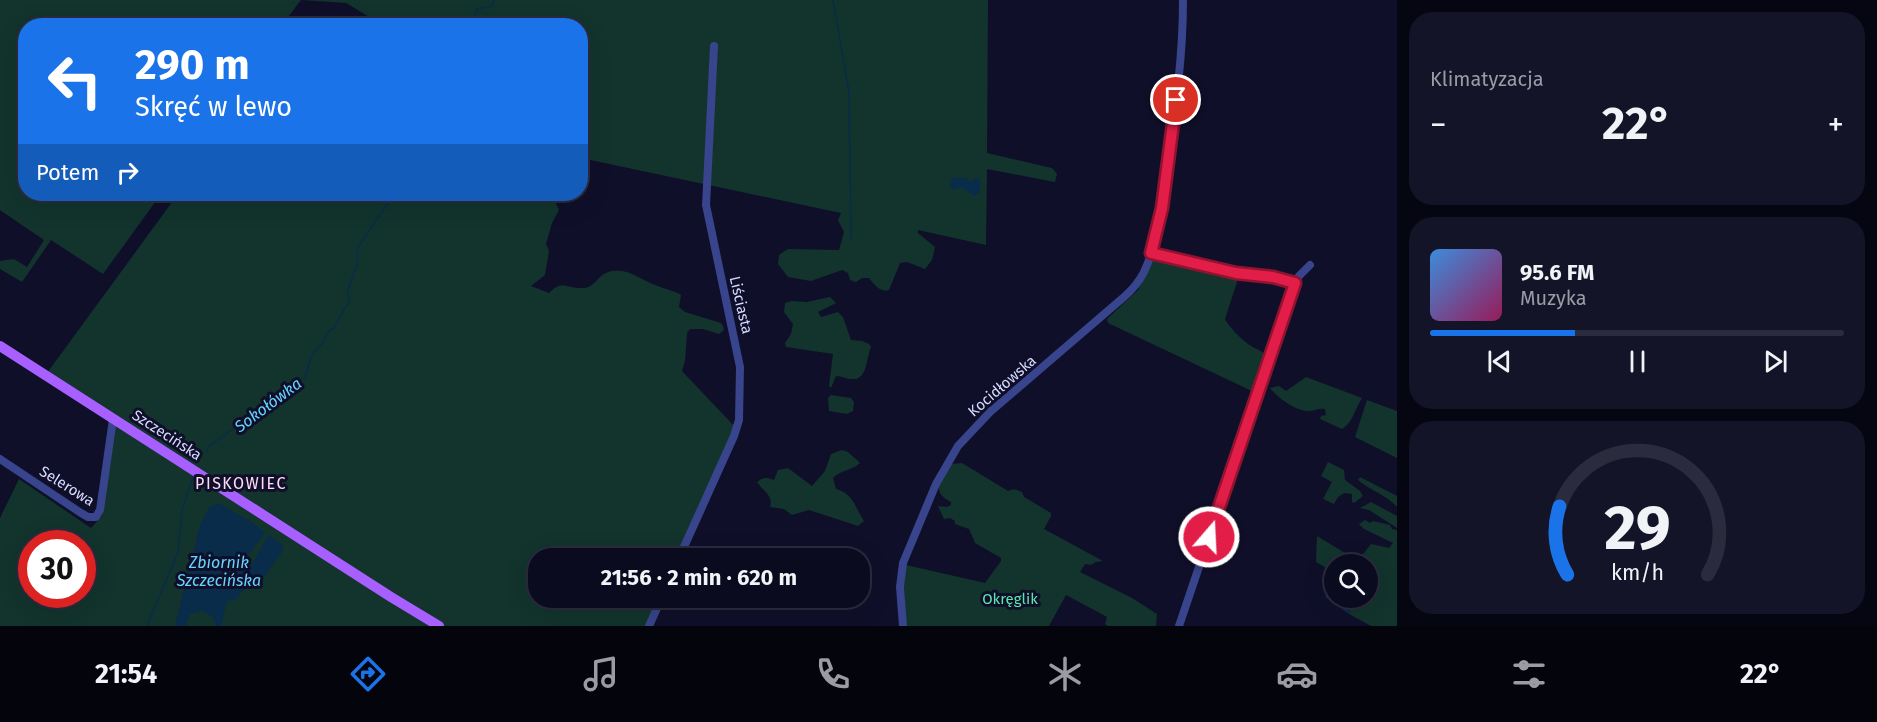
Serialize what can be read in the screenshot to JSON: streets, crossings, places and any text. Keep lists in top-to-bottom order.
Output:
{
  "streets": {
    "main road": ["Szczecińska"],
    "street": ["Liściasta", "Kocidłowska", "Selerowa"]
  },
  "crossings": [
    ["Szczecińska", "Selerowa"]
  ],
  "districts": ["PISKOWIEC"],
  "water": ["Sokołówka", "Zbiornik Szczecińska"],
  "parks": ["Okręglik"],
  "page": {
    "tile": "Klimatyzacja",
    "turn": ["290 m", "Skręć w lewo"],
    "heat": ["−", "22°", "+"],
    "then": "Potem",
    "song": ["95.6 FM", "Muzyka"],
    "limit": "30",
    "trip": "21:56 · 2 min · 620 m",
    "tabs": ["21:54", "22°"],
    "gauge": ["29", "km/h"]
  }
}
